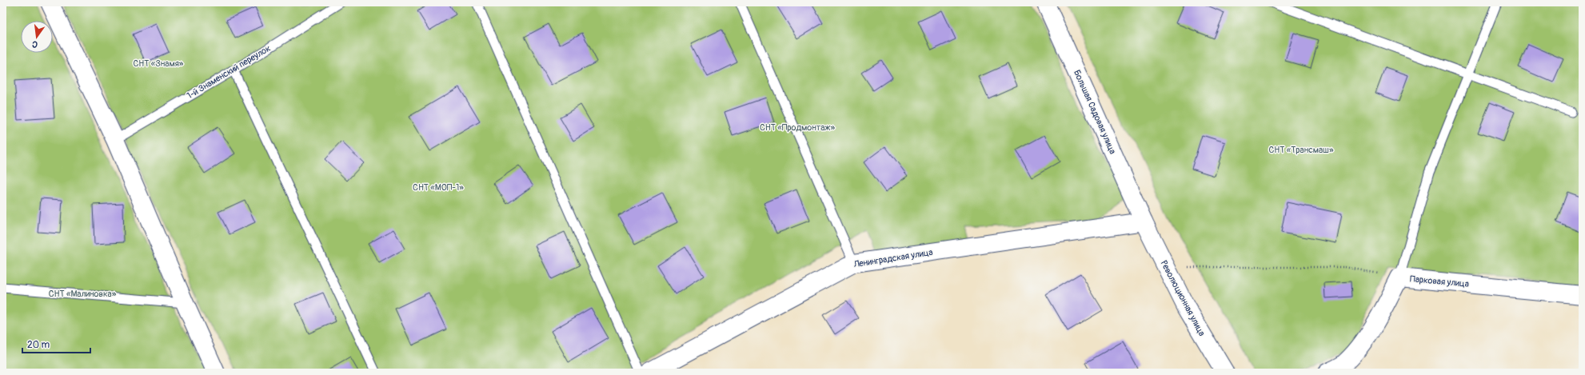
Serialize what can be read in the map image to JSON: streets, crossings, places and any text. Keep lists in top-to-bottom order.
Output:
{
  "streets": {
    "street": [
      "Большая Садовая улица",
      "Ленинградская улица",
      "Парковая улица",
      "Революционная улица"
    ],
    "lane": ["1-й Знаменский переулок"]
  },
  "crossings": [
    ["Большая Садовая улица", "Ленинградская улица"],
    ["Большая Садовая улица", "Революционная улица"],
    ["Ленинградская улица", "Революционная улица"]
  ],
  "parks": [
    "СНТ «Знамя»",
    "СНТ «Продмонтаж»",
    "СНТ «Трансмаш»",
    "СНТ «МОП-1»",
    "СНТ «Малиновка»"
  ],
  "scale_bar": "20 m",
  "north": "bottom"
}
